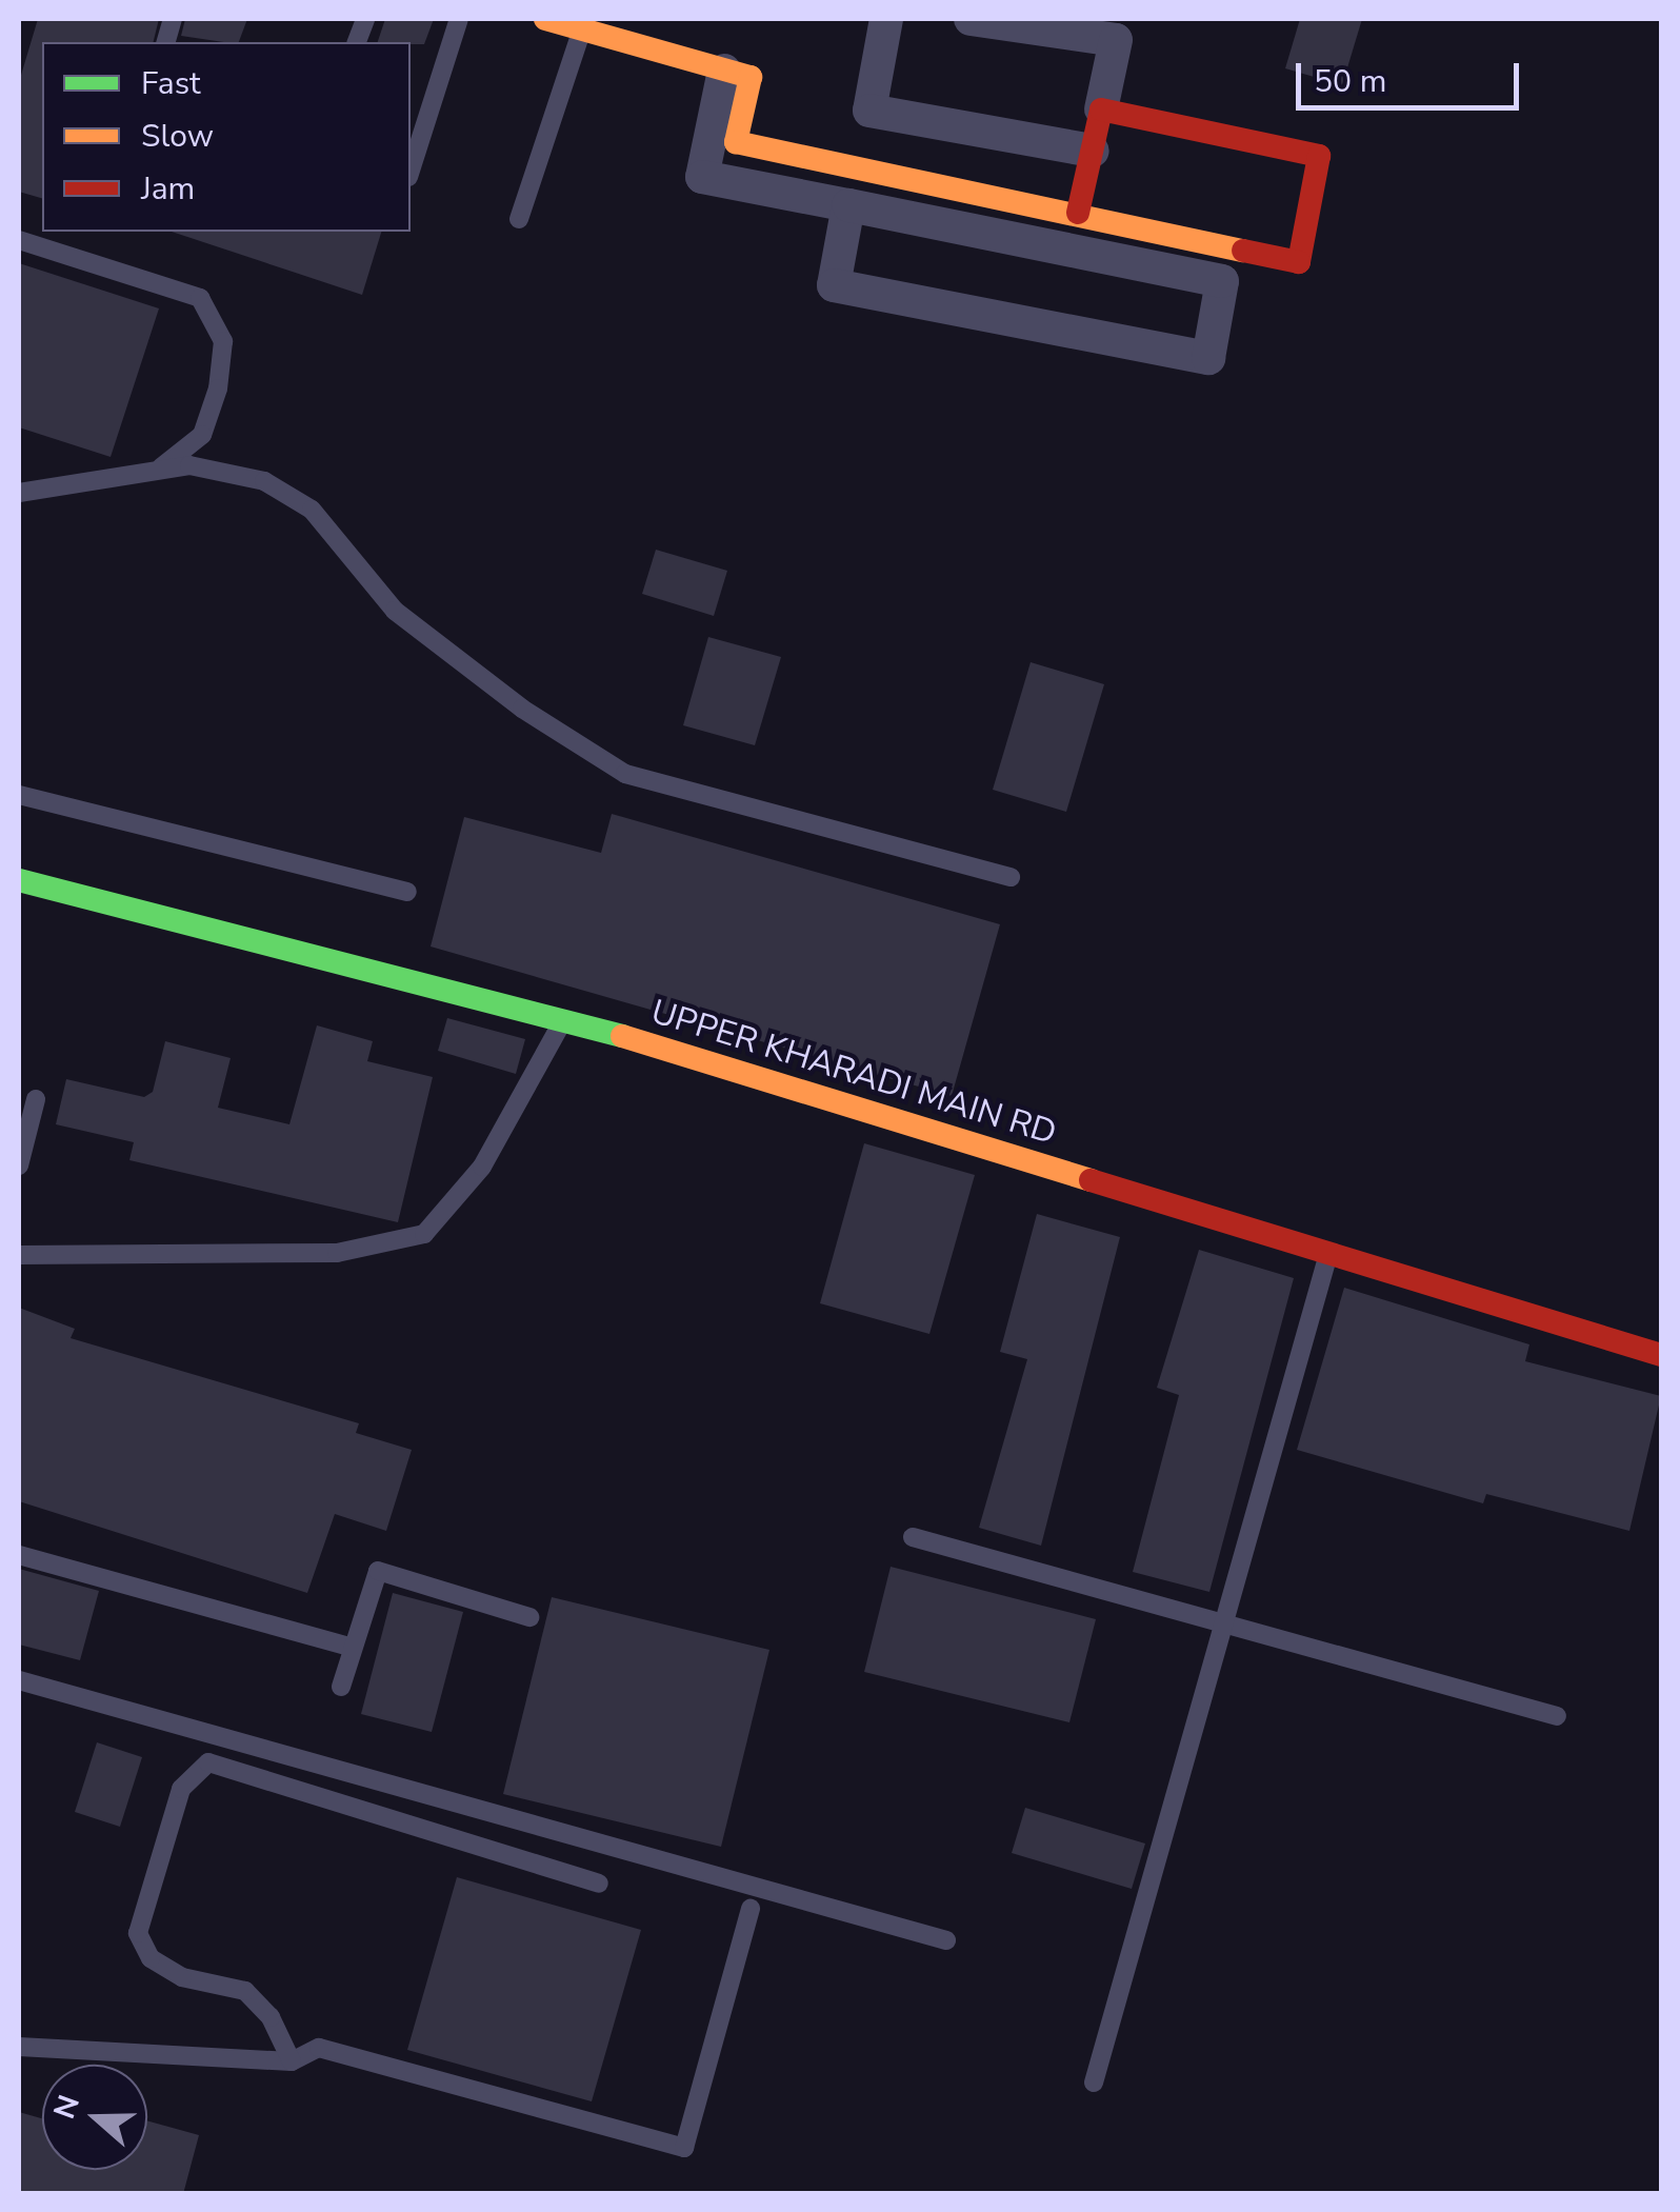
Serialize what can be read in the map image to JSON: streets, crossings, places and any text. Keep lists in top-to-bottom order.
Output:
{
  "streets": {
    "street": ["UPPER KHARADI MAIN RD"]
  },
  "legend": ["Fast", "Slow", "Jam"],
  "scale_bar": "50 m",
  "north": "left"
}
